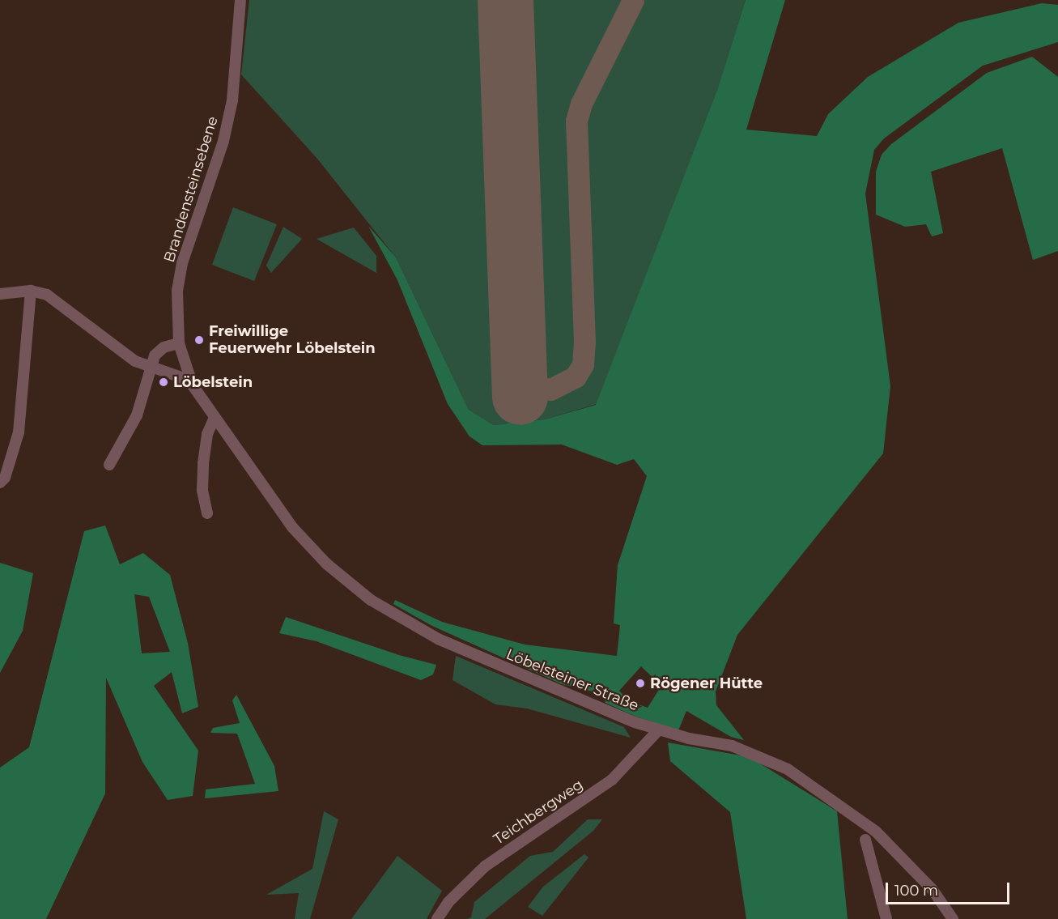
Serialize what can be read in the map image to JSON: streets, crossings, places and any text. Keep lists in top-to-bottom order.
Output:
{
  "streets": {
    "street": ["Brandensteinsebene", "Löbelsteiner Straße", "Teichbergweg"]
  },
  "crossings": [
    ["Brandensteinsebene", "Löbelsteiner Straße"],
    ["Löbelsteiner Straße", "Teichbergweg"]
  ],
  "places": ["Freiwillige Feuerwehr Löbelstein", "Löbelstein", "Rögener Hütte"],
  "scale_bar": "100 m"
}
